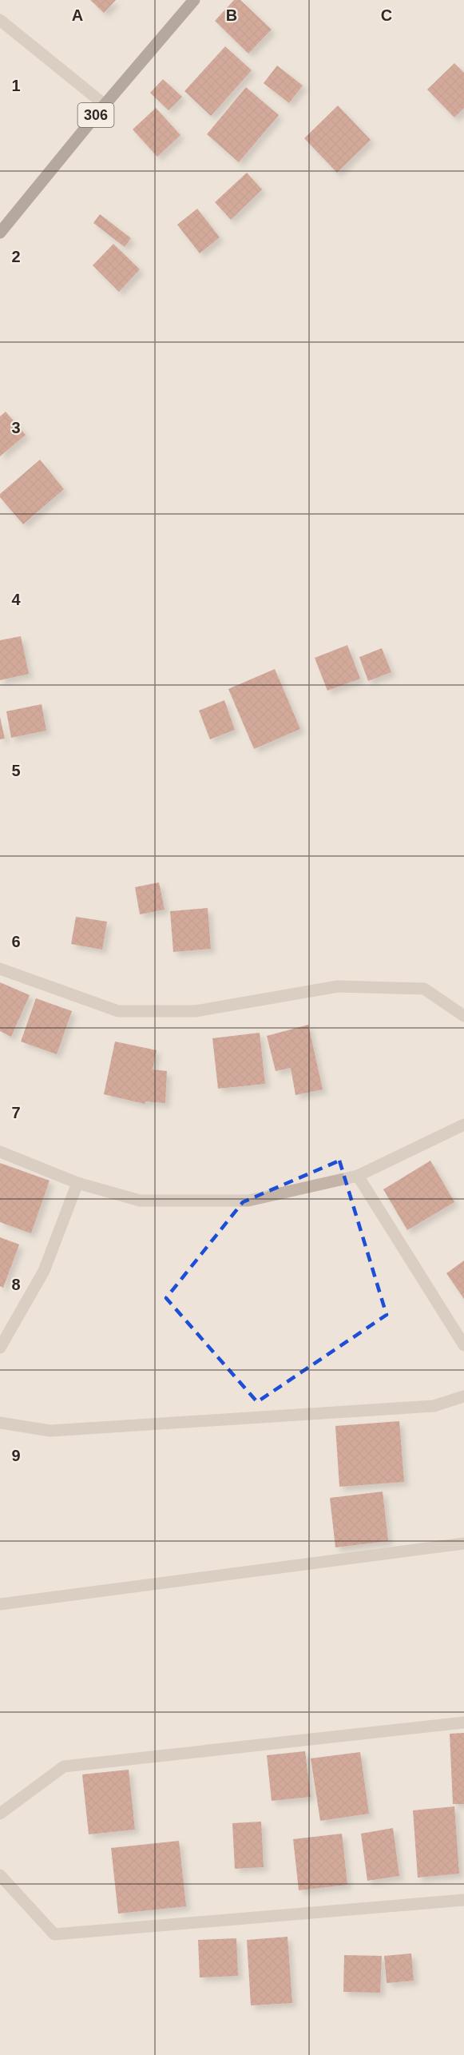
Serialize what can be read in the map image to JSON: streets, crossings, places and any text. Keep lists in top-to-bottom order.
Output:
{
  "streets": {
    "main road": ["306"]
  },
  "grid": {
    "columns": ["A", "B", "C"],
    "rows": [
      "1",
      "2",
      "3",
      "4",
      "5",
      "6",
      "7",
      "8",
      "9"
    ]
  }
}
